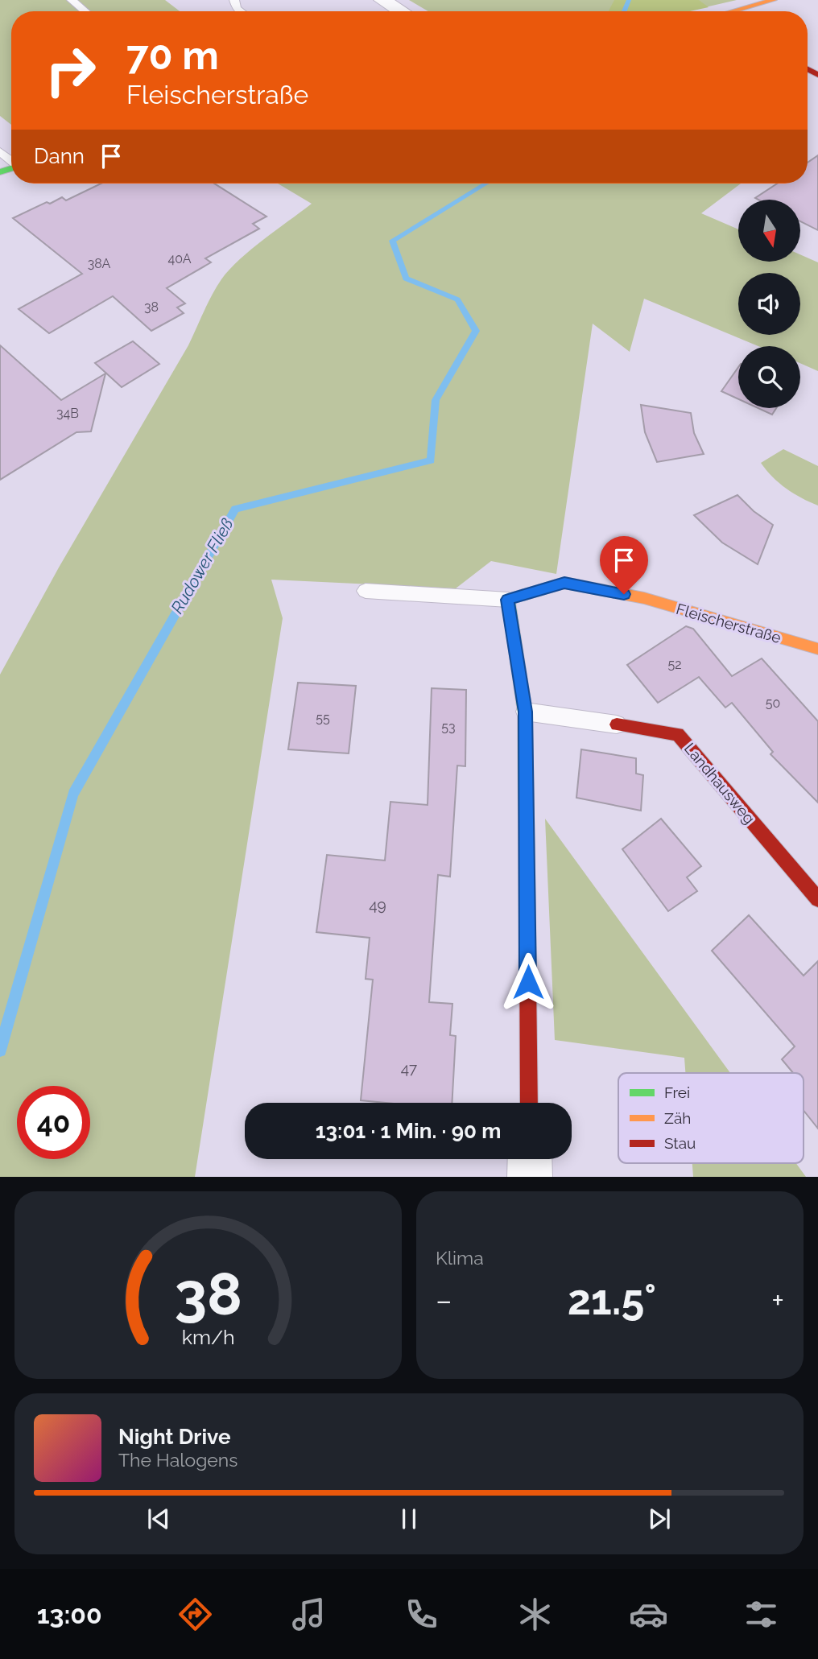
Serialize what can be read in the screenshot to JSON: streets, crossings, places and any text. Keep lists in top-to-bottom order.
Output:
{
  "streets": {
    "street": ["Fleischerstraße", "Landhausweg"]
  },
  "water": ["Rudower Fließ"],
  "house_numbers": [
    "40A",
    "38A",
    "38",
    "34B",
    "52",
    "50",
    "55",
    "53",
    "49",
    "47"
  ],
  "legend": ["Frei", "Zäh", "Stau"],
  "north": "bottom",
  "page": {
    "turn": ["70 m", "Fleischerstraße"],
    "then": "Dann",
    "limit": "40",
    "trip": "13:01 · 1 Min. · 90 m",
    "tile": "Klima",
    "heat": ["−", "21.5°", "+"],
    "song": ["Night Drive", "The Halogens"],
    "tabs": "13:00",
    "gauge": ["38", "km/h"]
  }
}
